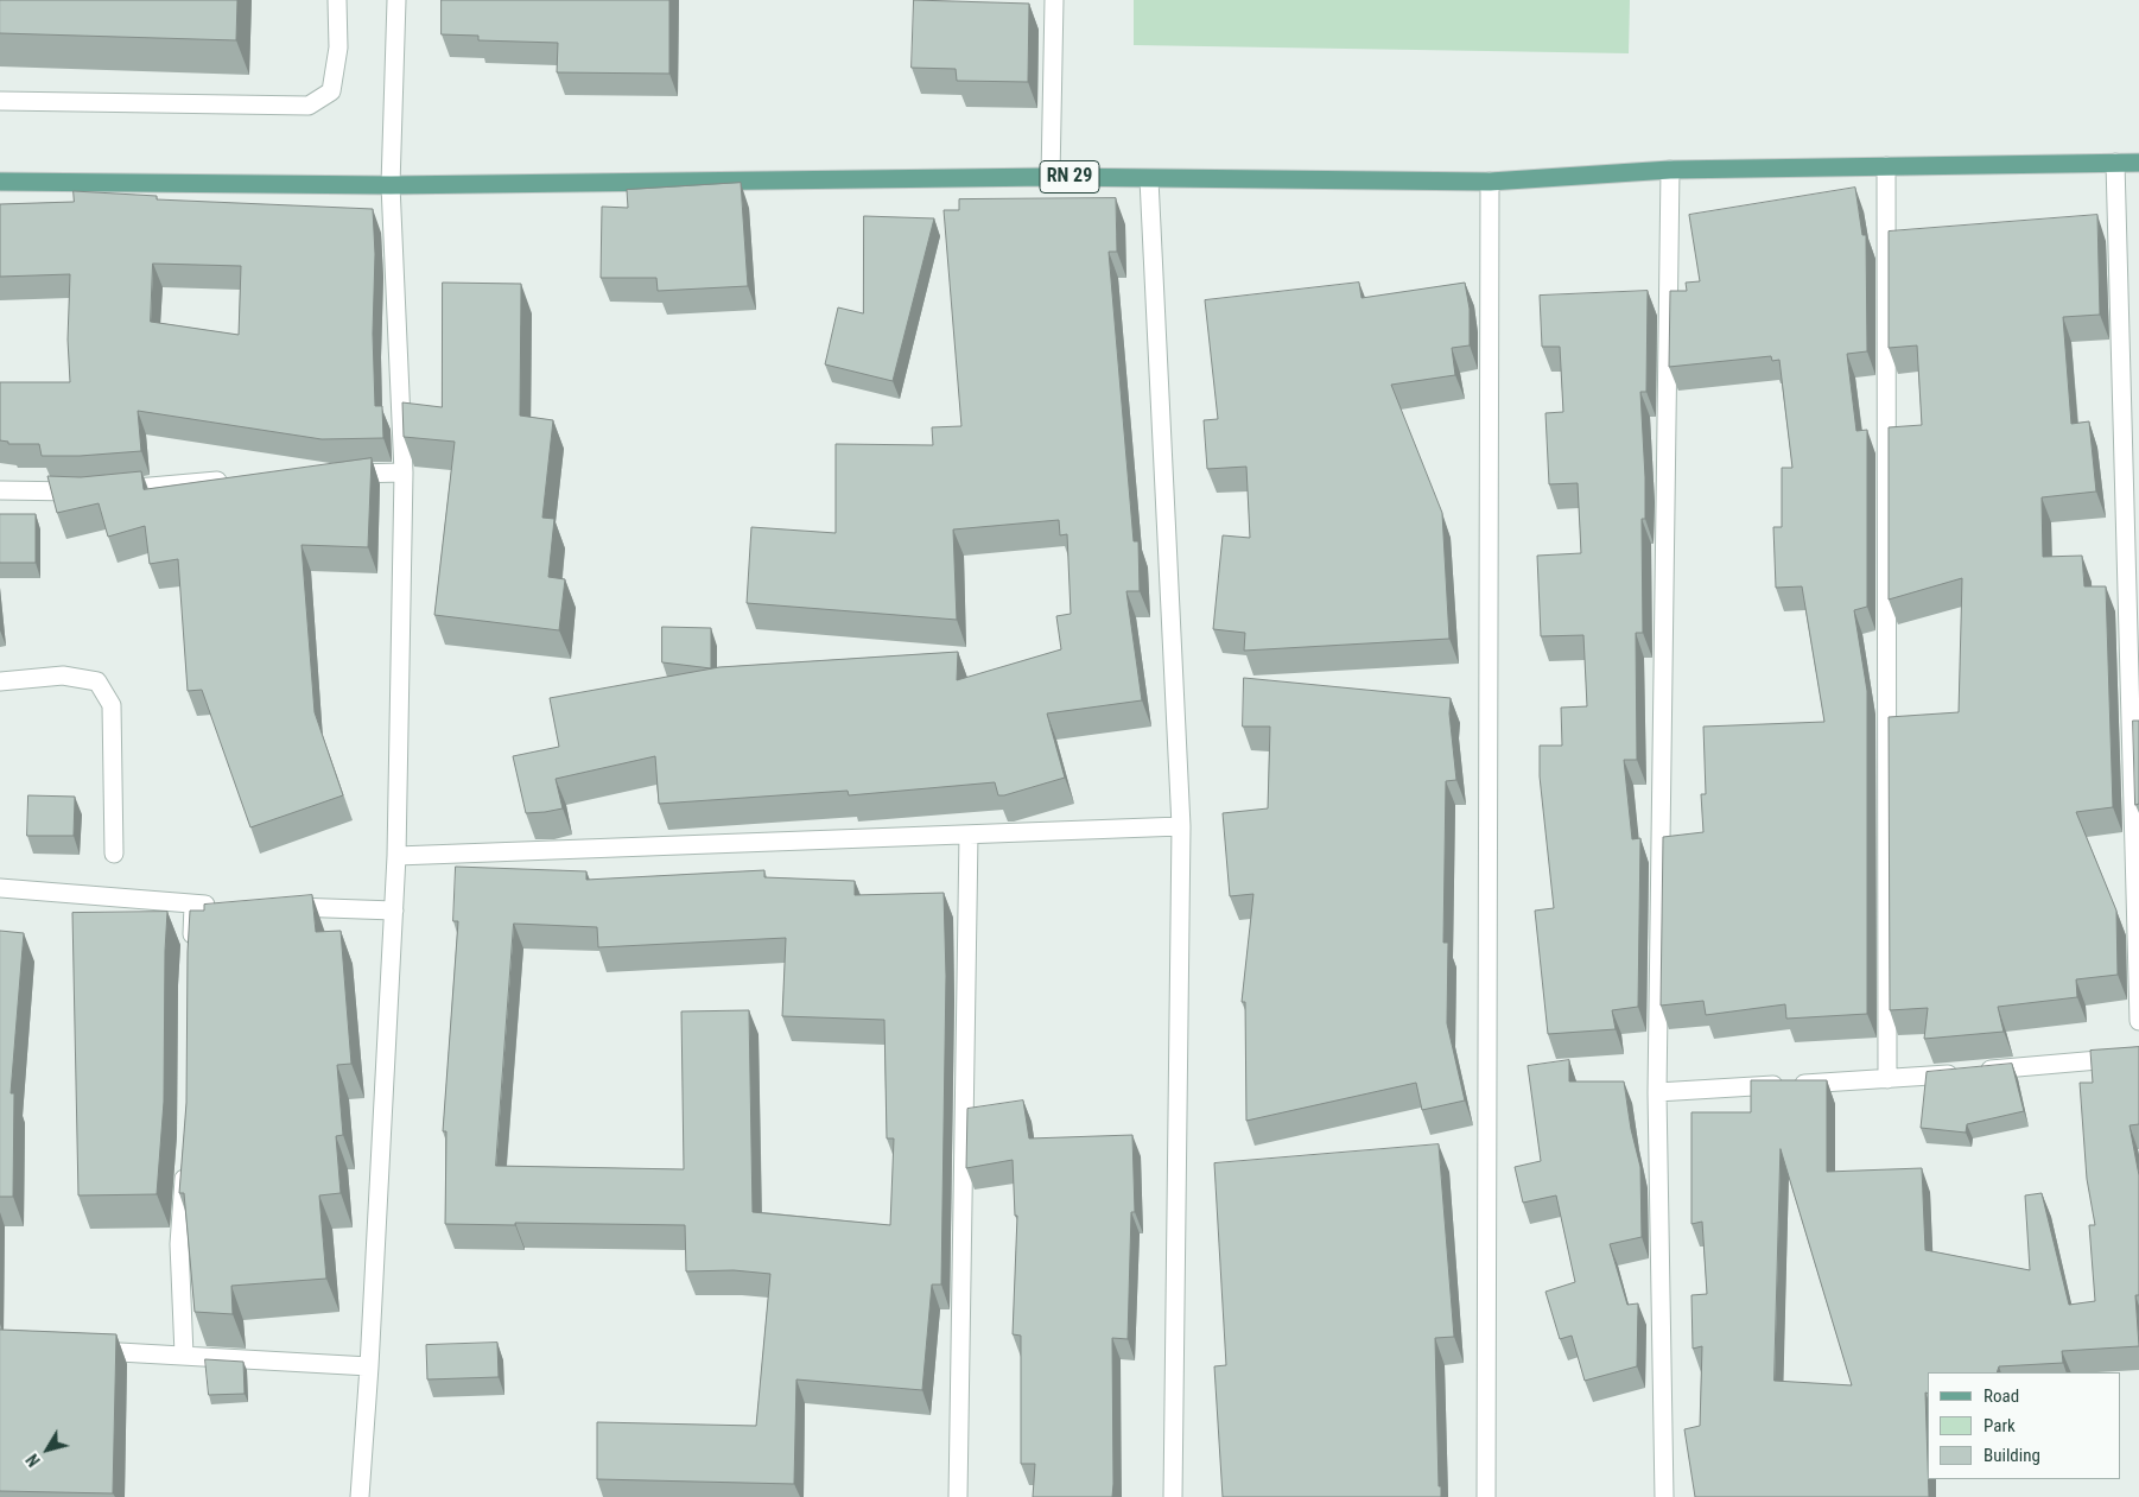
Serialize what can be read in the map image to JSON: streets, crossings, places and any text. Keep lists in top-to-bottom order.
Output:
{
  "streets": {
    "main road": ["RN 29"]
  },
  "legend": ["Road", "Park", "Building"],
  "north": "bottom left"
}
